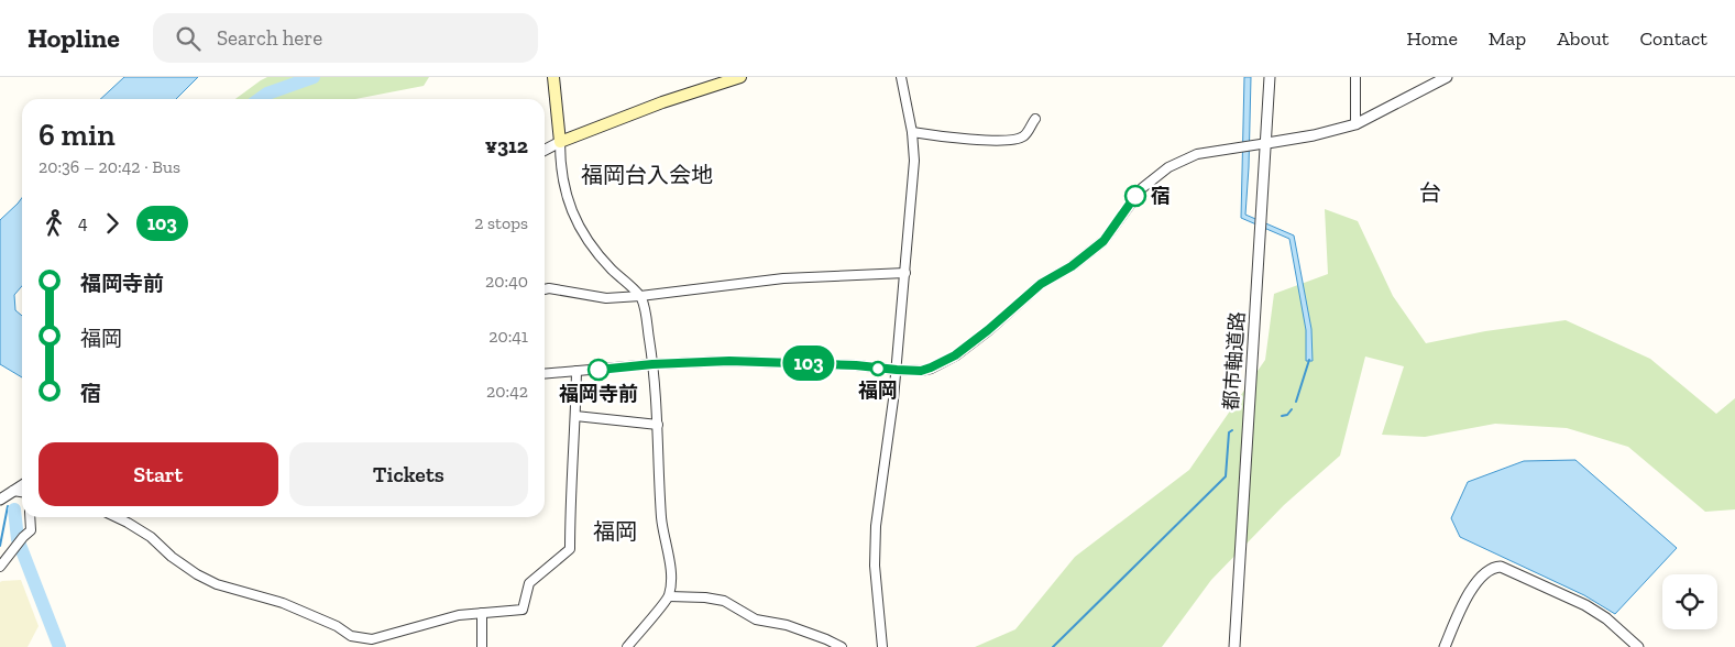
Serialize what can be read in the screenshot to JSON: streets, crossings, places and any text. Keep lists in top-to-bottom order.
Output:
{
  "streets": {
    "street": ["都市軸道路"]
  },
  "districts": ["福岡台入会地", "台", "福岡"],
  "places": ["宿", "福岡", "福岡寺前"],
  "lines": ["bus line 103"],
  "page": {
    "header": "Hopline",
    "search": "Search here",
    "nav": [
      "Home",
      "Map",
      "About",
      "Contact"
    ],
    "on_map": "103",
    "heading": ["6 min", "20:36 – 20:42 · Bus", "¥312"],
    "legs": ["4", "103", "2 stops"],
    "list": [
      {
        "name": "福岡寺前",
        "value": "20:40"
      },
      {
        "name": "福岡",
        "value": "20:41"
      },
      {
        "name": "宿",
        "value": "20:42"
      }
    ],
    "buttons": ["Start", "Tickets"]
  }
}
